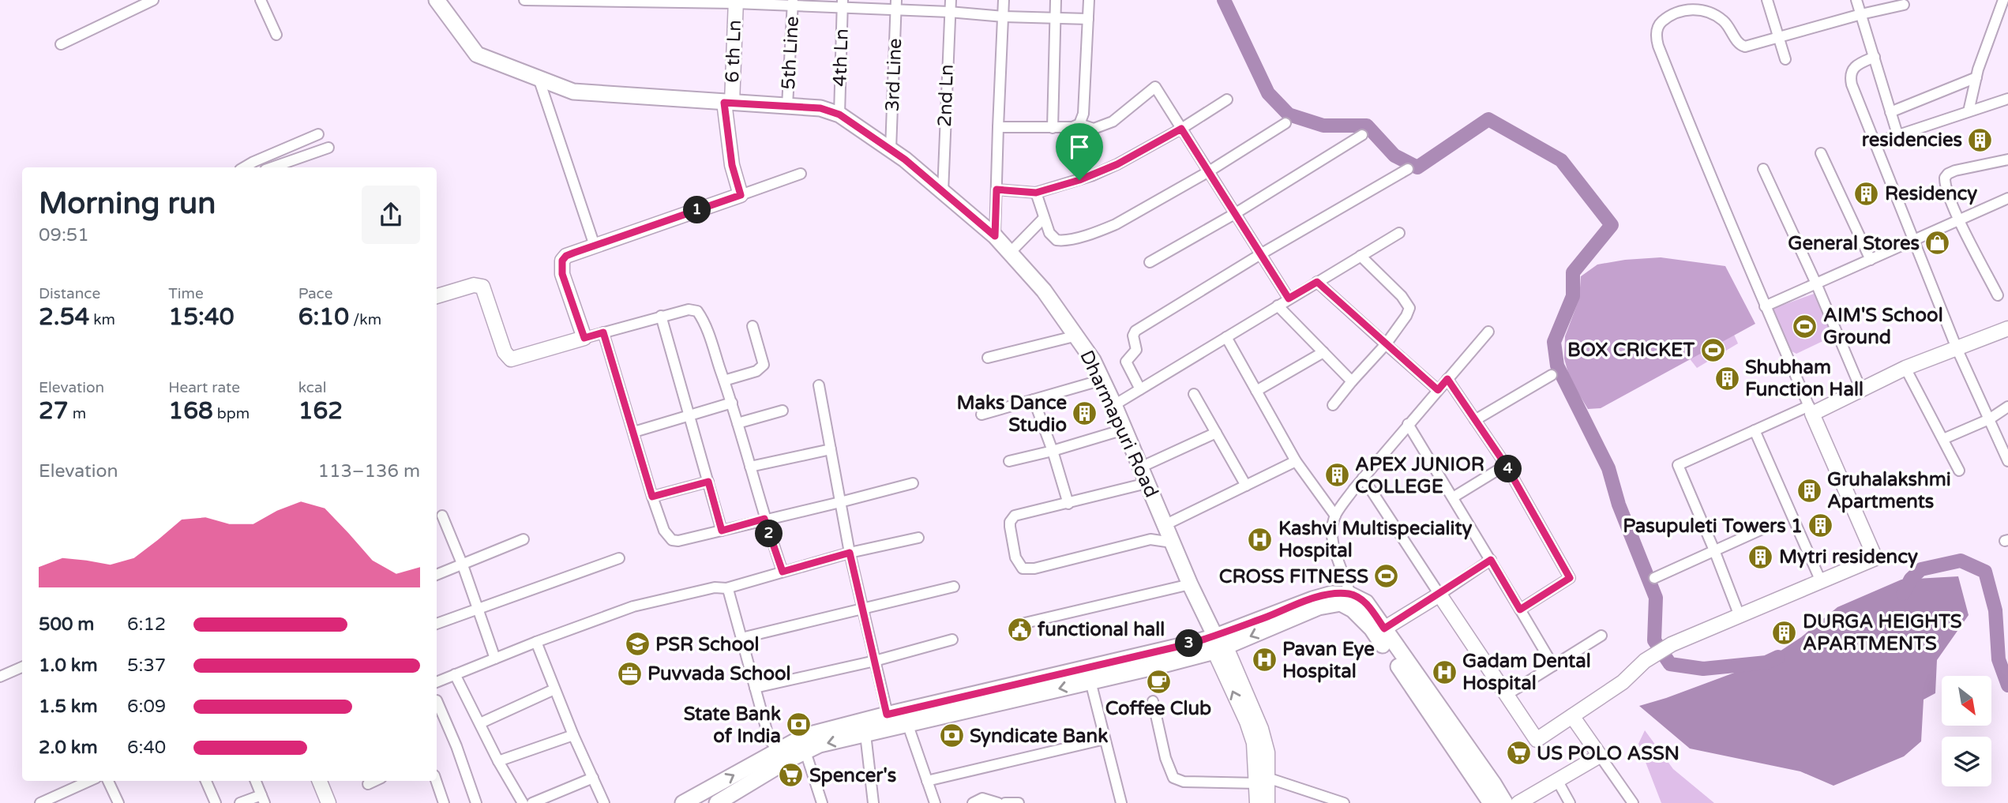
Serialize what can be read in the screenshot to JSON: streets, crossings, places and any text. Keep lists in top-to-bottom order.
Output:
{
  "streets": {
    "main road": ["Dharmapuri Road"],
    "street": [
      "6 th Ln",
      "5th Line",
      "4th Ln",
      "3rd Line",
      "2nd Ln"
    ]
  },
  "crossings": [
    ["6 th Ln", "Dharmapuri Road"],
    ["5th Line", "Dharmapuri Road"],
    ["4th Ln", "Dharmapuri Road"],
    ["3rd Line", "Dharmapuri Road"],
    ["2nd Ln", "Dharmapuri Road"]
  ],
  "places": {
    "building": [
      "residencies",
      "Residency",
      "Shubham Function Hall",
      "Maks Dance Studio",
      "APEX JUNIOR COLLEGE",
      "Gruhalakshmi Apartments",
      "Pasupuleti Towers 1",
      "Mytri residency",
      "DURGA HEIGHTS APARTMENTS"
    ],
    "shop": ["General Stores"],
    "sports": ["AIM'S School Ground", "BOX CRICKET", "CROSS FITNESS"],
    "hospital": ["Kashvi Multispeciality Hospital", "Pavan Eye Hospital", "Gadam Dental Hospital"],
    "public building": ["functional hall"],
    "school or university": ["PSR School"],
    "office": ["Puvvada School"],
    "cafe": ["Coffee Club"],
    "bank": ["State Bank of India", "Syndicate Bank"],
    "supermarket": ["US POLO ASSN", "Spencer's"]
  },
  "north": "bottom right",
  "page": {
    "heading": ["Morning run", "09:51"],
    "pins": [
      "1",
      "4",
      "2",
      "3"
    ],
    "stats": [
      ["Distance", "2.54 km"],
      ["Time", "15:40"],
      ["Pace", "6:10 /km"],
      ["Elevation", "27 m"],
      ["Heart rate", "168 bpm"],
      ["kcal", "162"]
    ],
    "chart": ["Elevation", "113–136 m"],
    "list": [
      {
        "name": "500 m",
        "note": "6:12"
      },
      {
        "name": "1.0 km",
        "note": "5:37"
      },
      {
        "name": "1.5 km",
        "note": "6:09"
      },
      {
        "name": "2.0 km",
        "note": "6:40"
      }
    ]
  }
}
